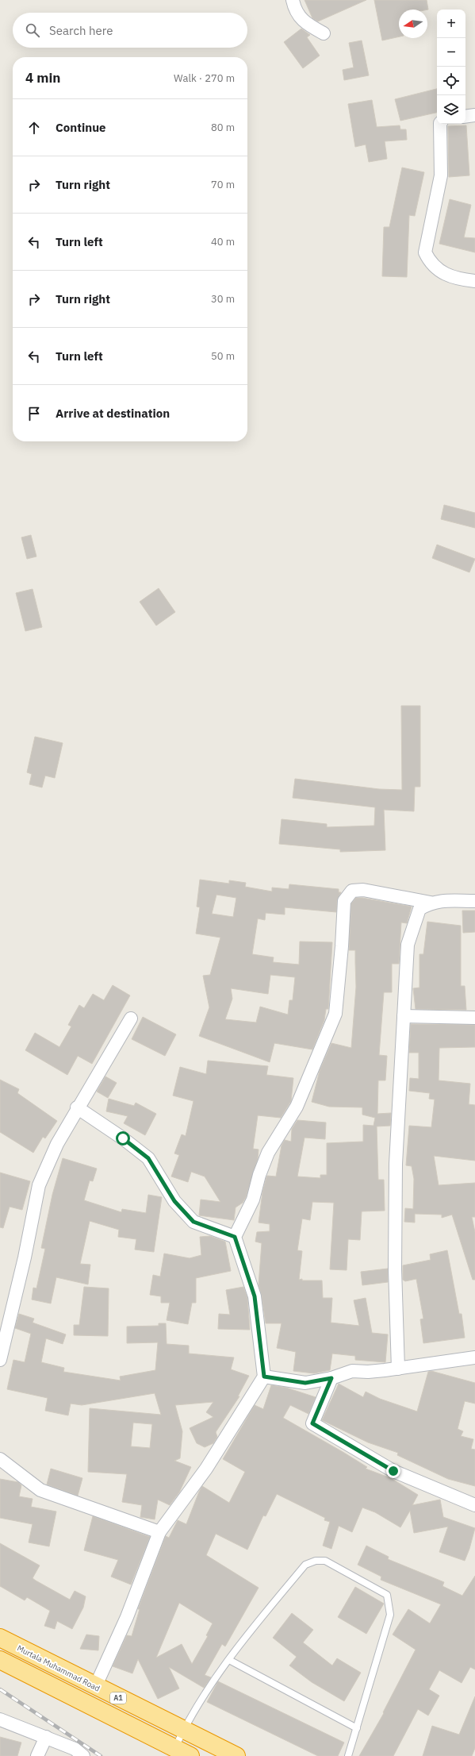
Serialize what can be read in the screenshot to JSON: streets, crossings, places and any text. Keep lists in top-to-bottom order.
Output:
{
  "streets": {
    "highway": ["Murtala Muhammad Road", "A1"]
  },
  "north": "left",
  "page": {
    "map_buttons": ["+", "−"],
    "search": "Search here",
    "heading": ["4 min", "Walk · 270 m"],
    "list": [
      ["Continue", "80 m"],
      ["Turn right", "70 m"],
      ["Turn left", "40 m"],
      ["Turn right", "30 m"],
      ["Turn left", "50 m"],
      "Arrive at destination"
    ]
  }
}
